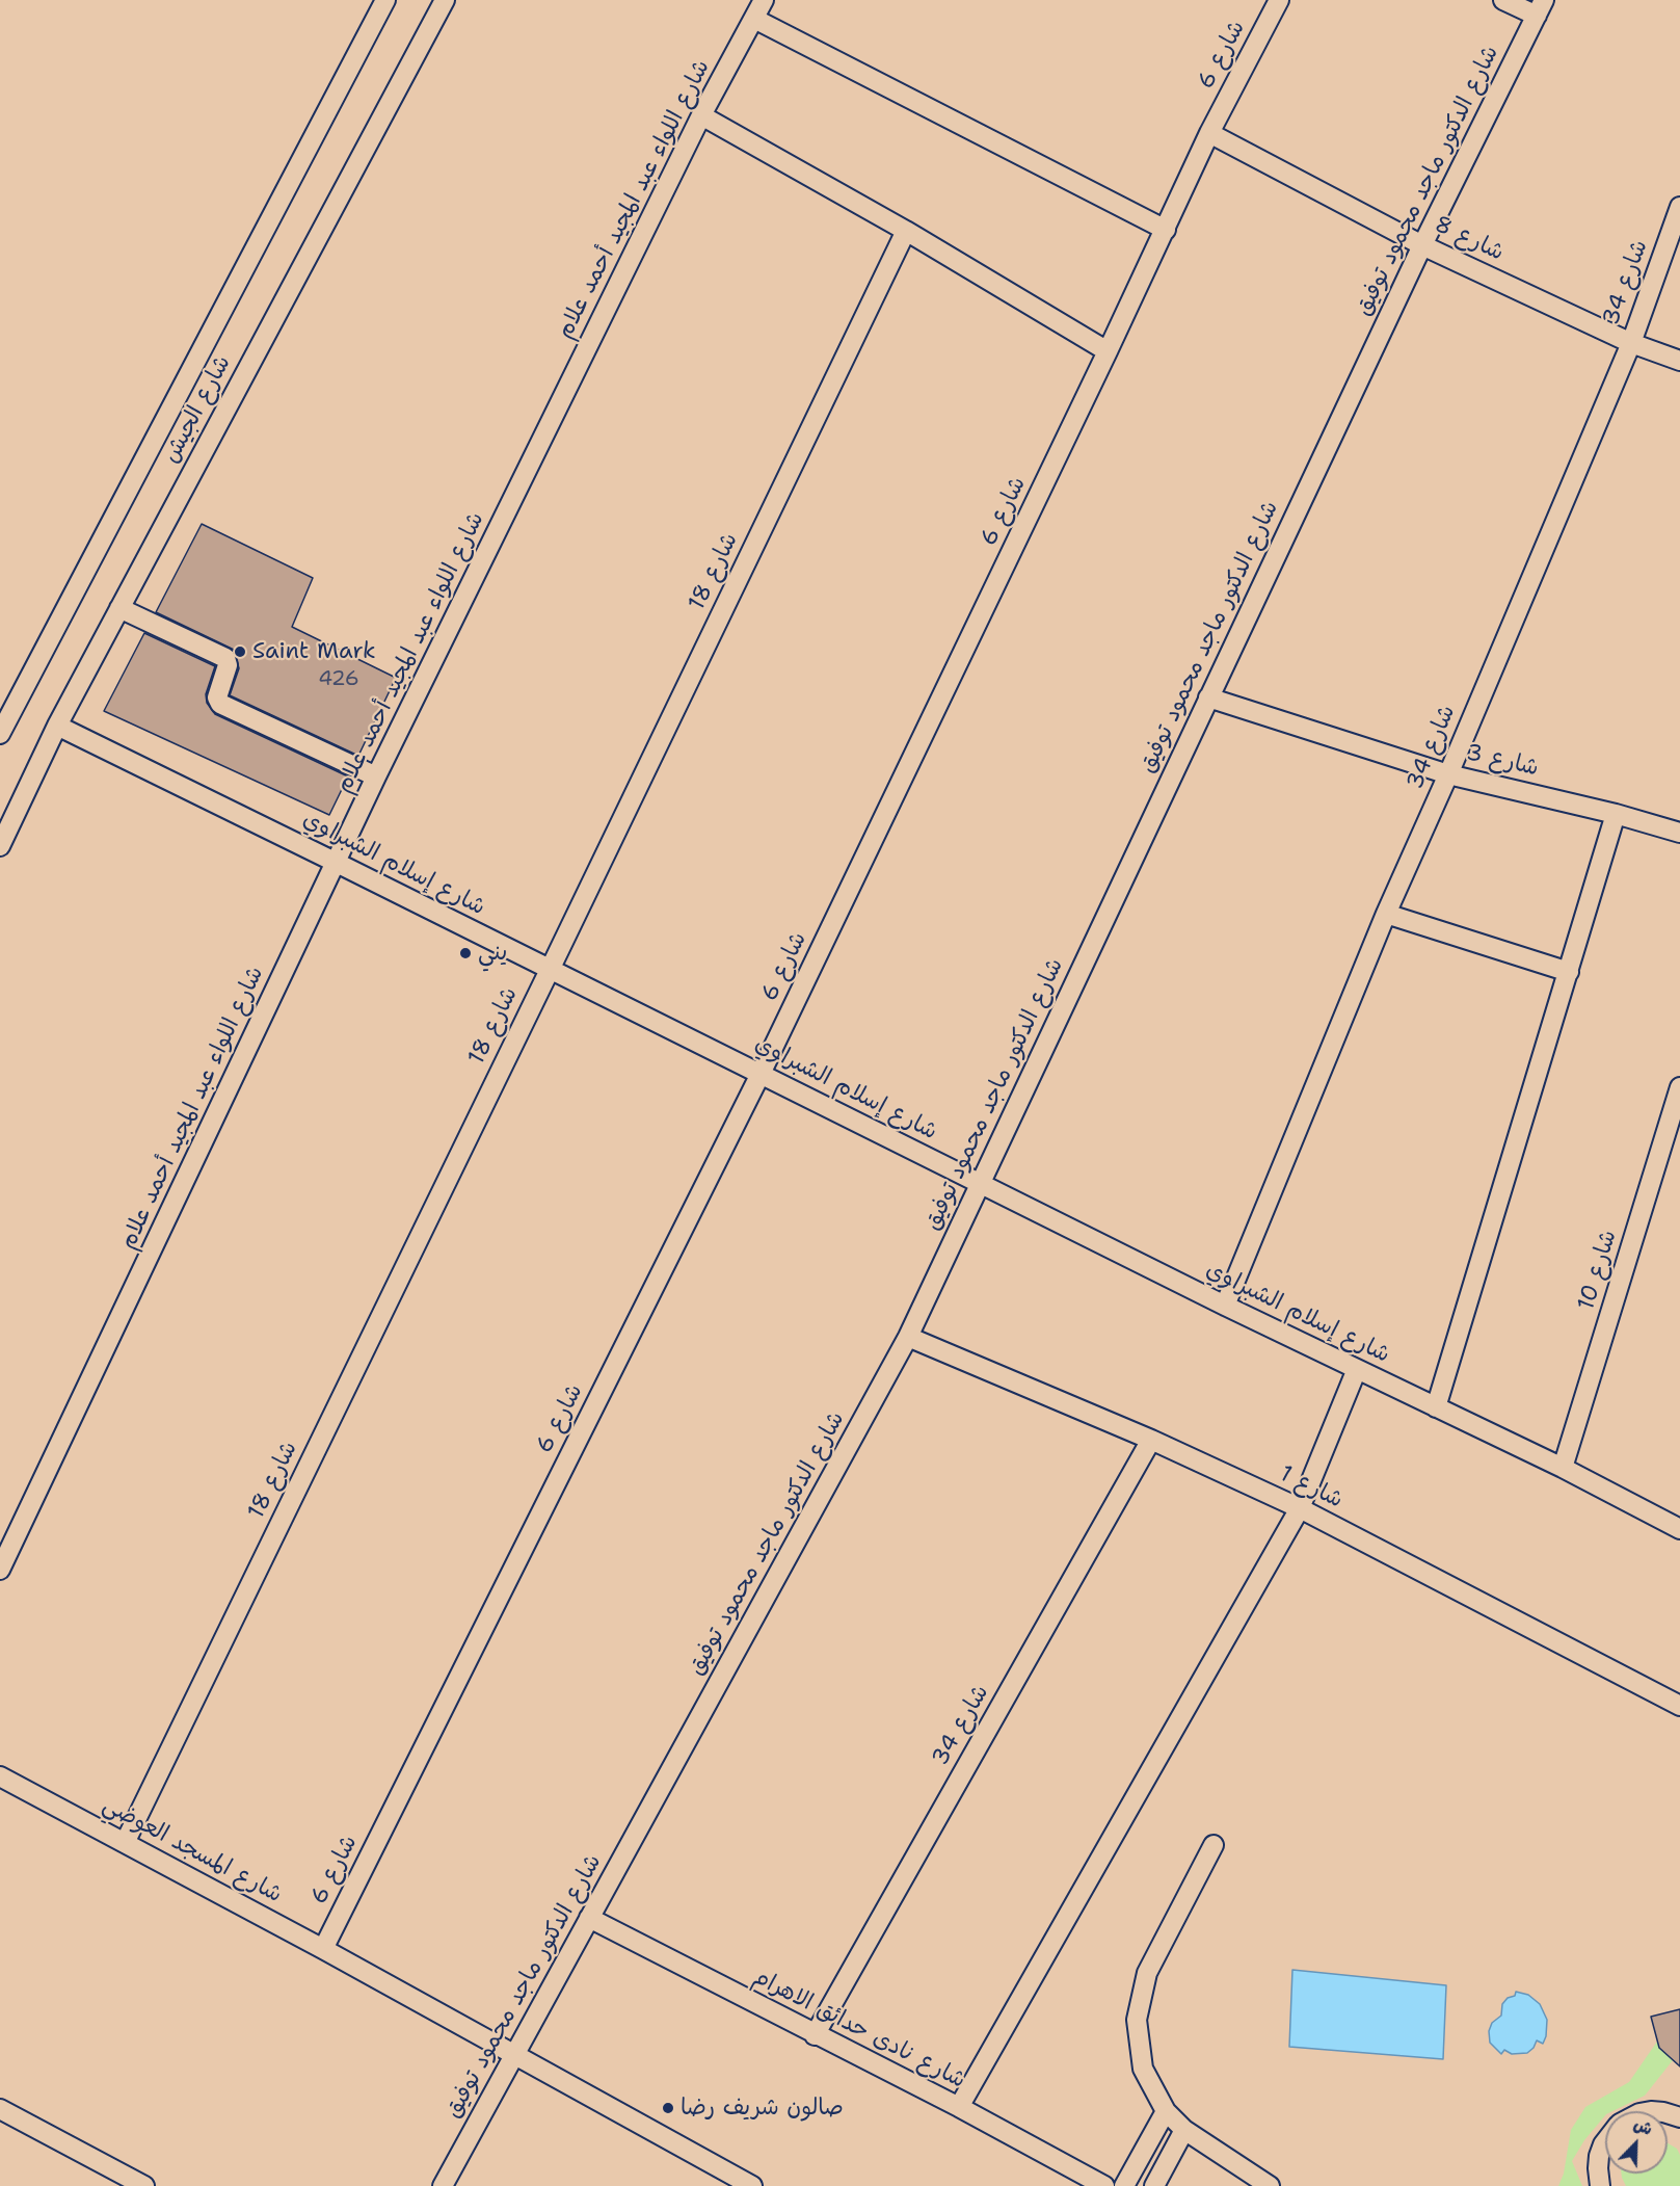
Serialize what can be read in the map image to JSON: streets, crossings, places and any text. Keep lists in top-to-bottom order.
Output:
{
  "streets": {
    "street": [
      "شارع 6",
      "شارع الدكتور ماجد محمود توفيق",
      "شارع اللواء عبد المجيد أحمد علام",
      "شارع 8",
      "شارع 34",
      "شارع الجيش",
      "شارع 18",
      "شارع 3",
      "شارع إسلام الشبراوي",
      "شارع 10",
      "شارع 1",
      "شارع المسجد العوضي",
      "شارع نادى حدائق الاهرام"
    ]
  },
  "crossings": [
    ["شارع 6", "شارع 8"],
    ["شارع 6", "شارع إسلام الشبراوي"],
    ["شارع 6", "شارع المسجد العوضي"],
    ["شارع الدكتور ماجد محمود توفيق", "شارع 8"],
    ["شارع الدكتور ماجد محمود توفيق", "شارع 3"],
    ["شارع الدكتور ماجد محمود توفيق", "شارع إسلام الشبراوي"],
    ["شارع الدكتور ماجد محمود توفيق", "شارع 1"],
    ["شارع الدكتور ماجد محمود توفيق", "شارع المسجد العوضي"],
    ["شارع الدكتور ماجد محمود توفيق", "شارع نادى حدائق الاهرام"],
    ["شارع اللواء عبد المجيد أحمد علام", "شارع إسلام الشبراوي"],
    ["شارع 8", "شارع 34"],
    ["شارع 34", "شارع 3"],
    ["شارع 34", "شارع إسلام الشبراوي"],
    ["شارع 34", "شارع 1"],
    ["شارع 34", "شارع نادى حدائق الاهرام"],
    ["شارع الجيش", "شارع إسلام الشبراوي"],
    ["شارع 18", "شارع إسلام الشبراوي"],
    ["شارع 18", "شارع المسجد العوضي"],
    ["شارع إسلام الشبراوي", "شارع 10"]
  ],
  "places": ["Saint Mark", "يني", "صالون شريف رضا"],
  "house_numbers": ["426"],
  "north": "top right"
}
